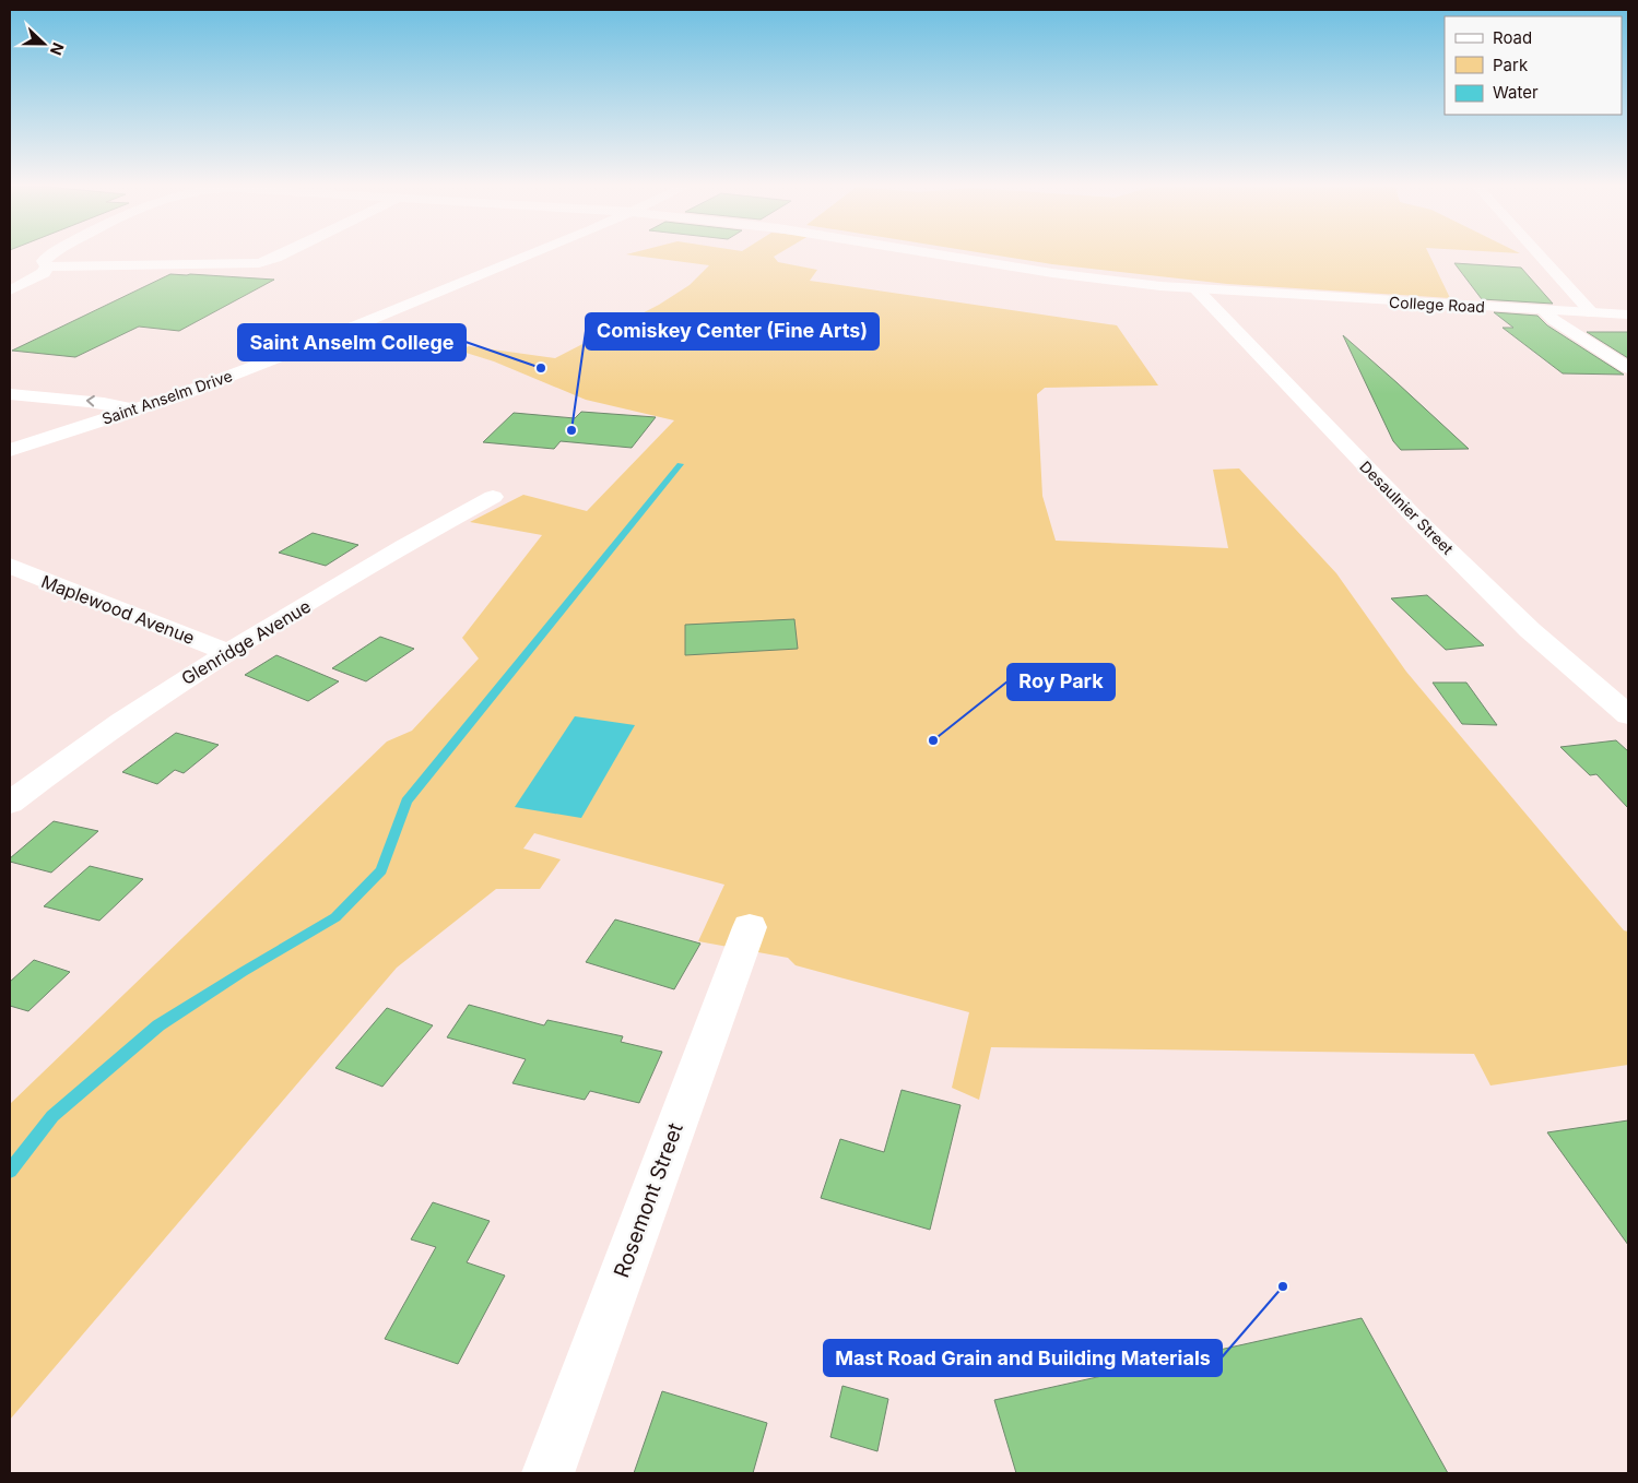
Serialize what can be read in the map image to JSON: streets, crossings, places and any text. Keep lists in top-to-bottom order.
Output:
{
  "streets": {
    "street": [
      "College Road",
      "Saint Anselm Drive",
      "Desaulnier Street",
      "Maplewood Avenue",
      "Glenridge Avenue",
      "Rosemont Street"
    ]
  },
  "crossings": [
    ["College Road", "Desaulnier Street"],
    ["Maplewood Avenue", "Glenridge Avenue"]
  ],
  "places": [
    "Saint Anselm College",
    "Comiskey Center (Fine Arts)",
    "Roy Park",
    "Mast Road Grain and Building Materials"
  ],
  "legend": ["Road", "Park", "Water"],
  "north": "right"
}
